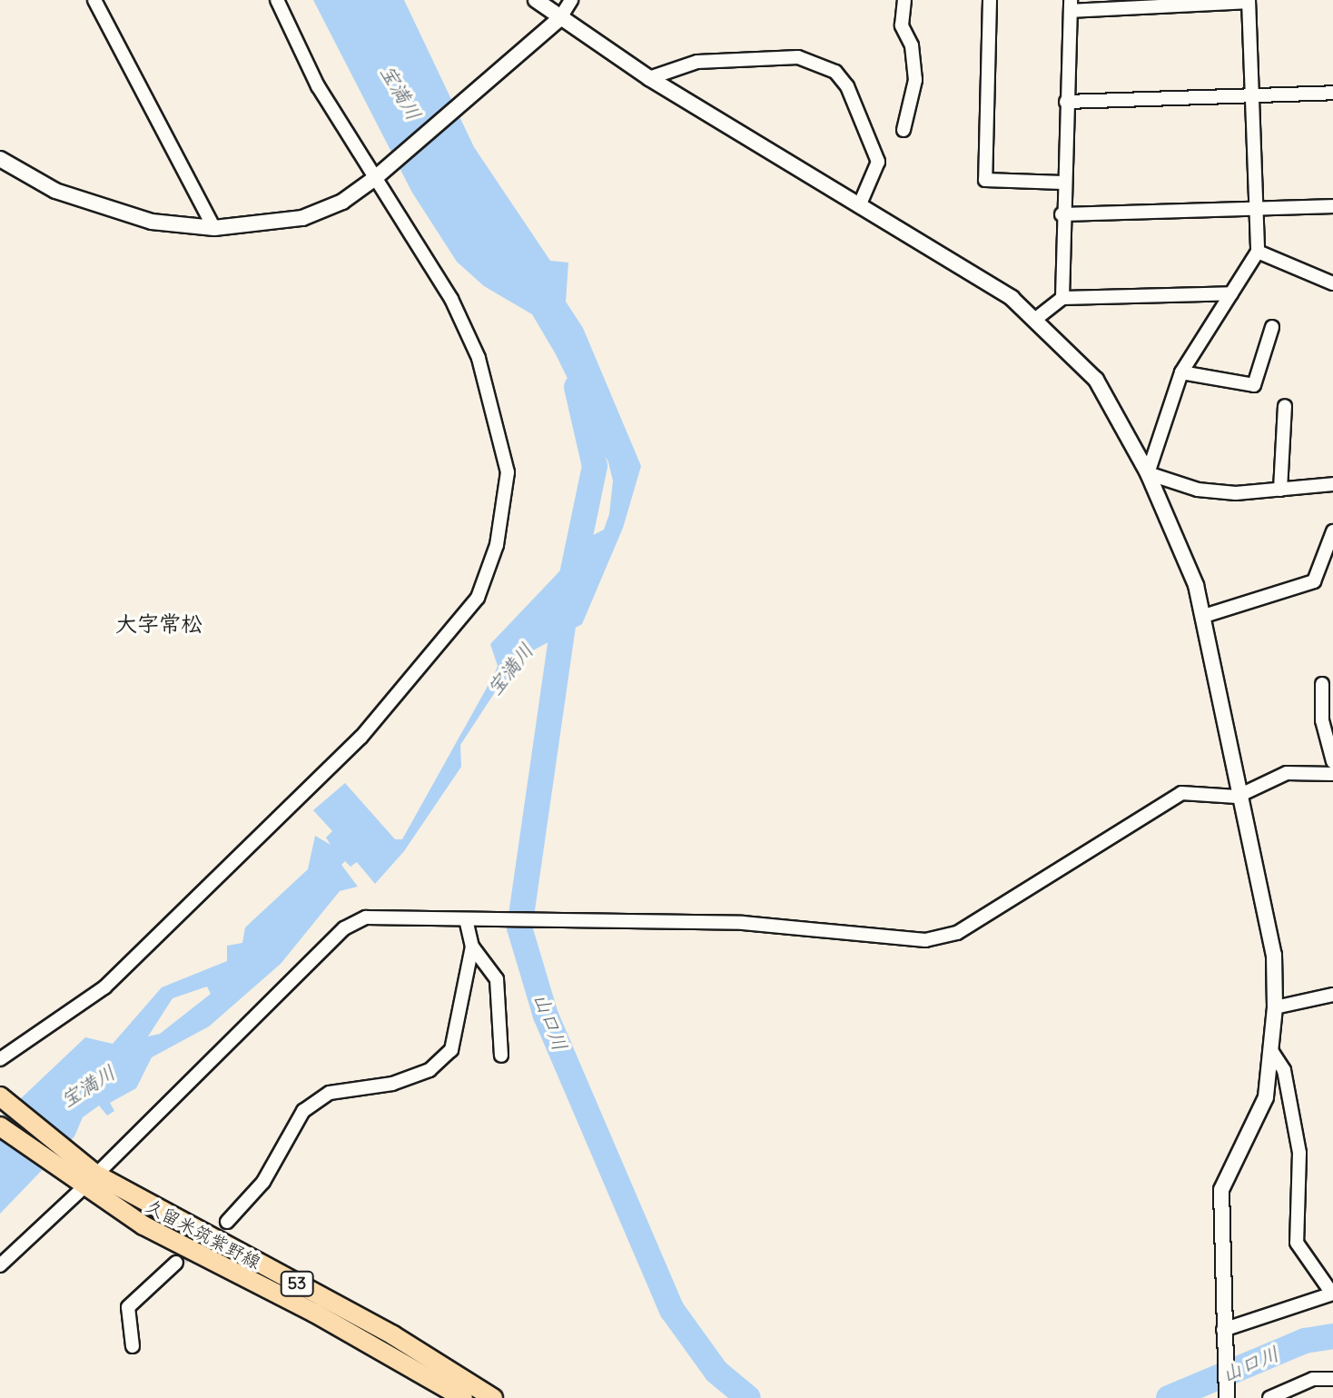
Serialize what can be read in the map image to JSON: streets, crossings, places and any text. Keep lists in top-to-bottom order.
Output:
{
  "streets": {
    "main road": ["久留米筑紫野線", "53"]
  },
  "districts": ["大字常松"],
  "water": ["宝満川", "山口川"]
}
